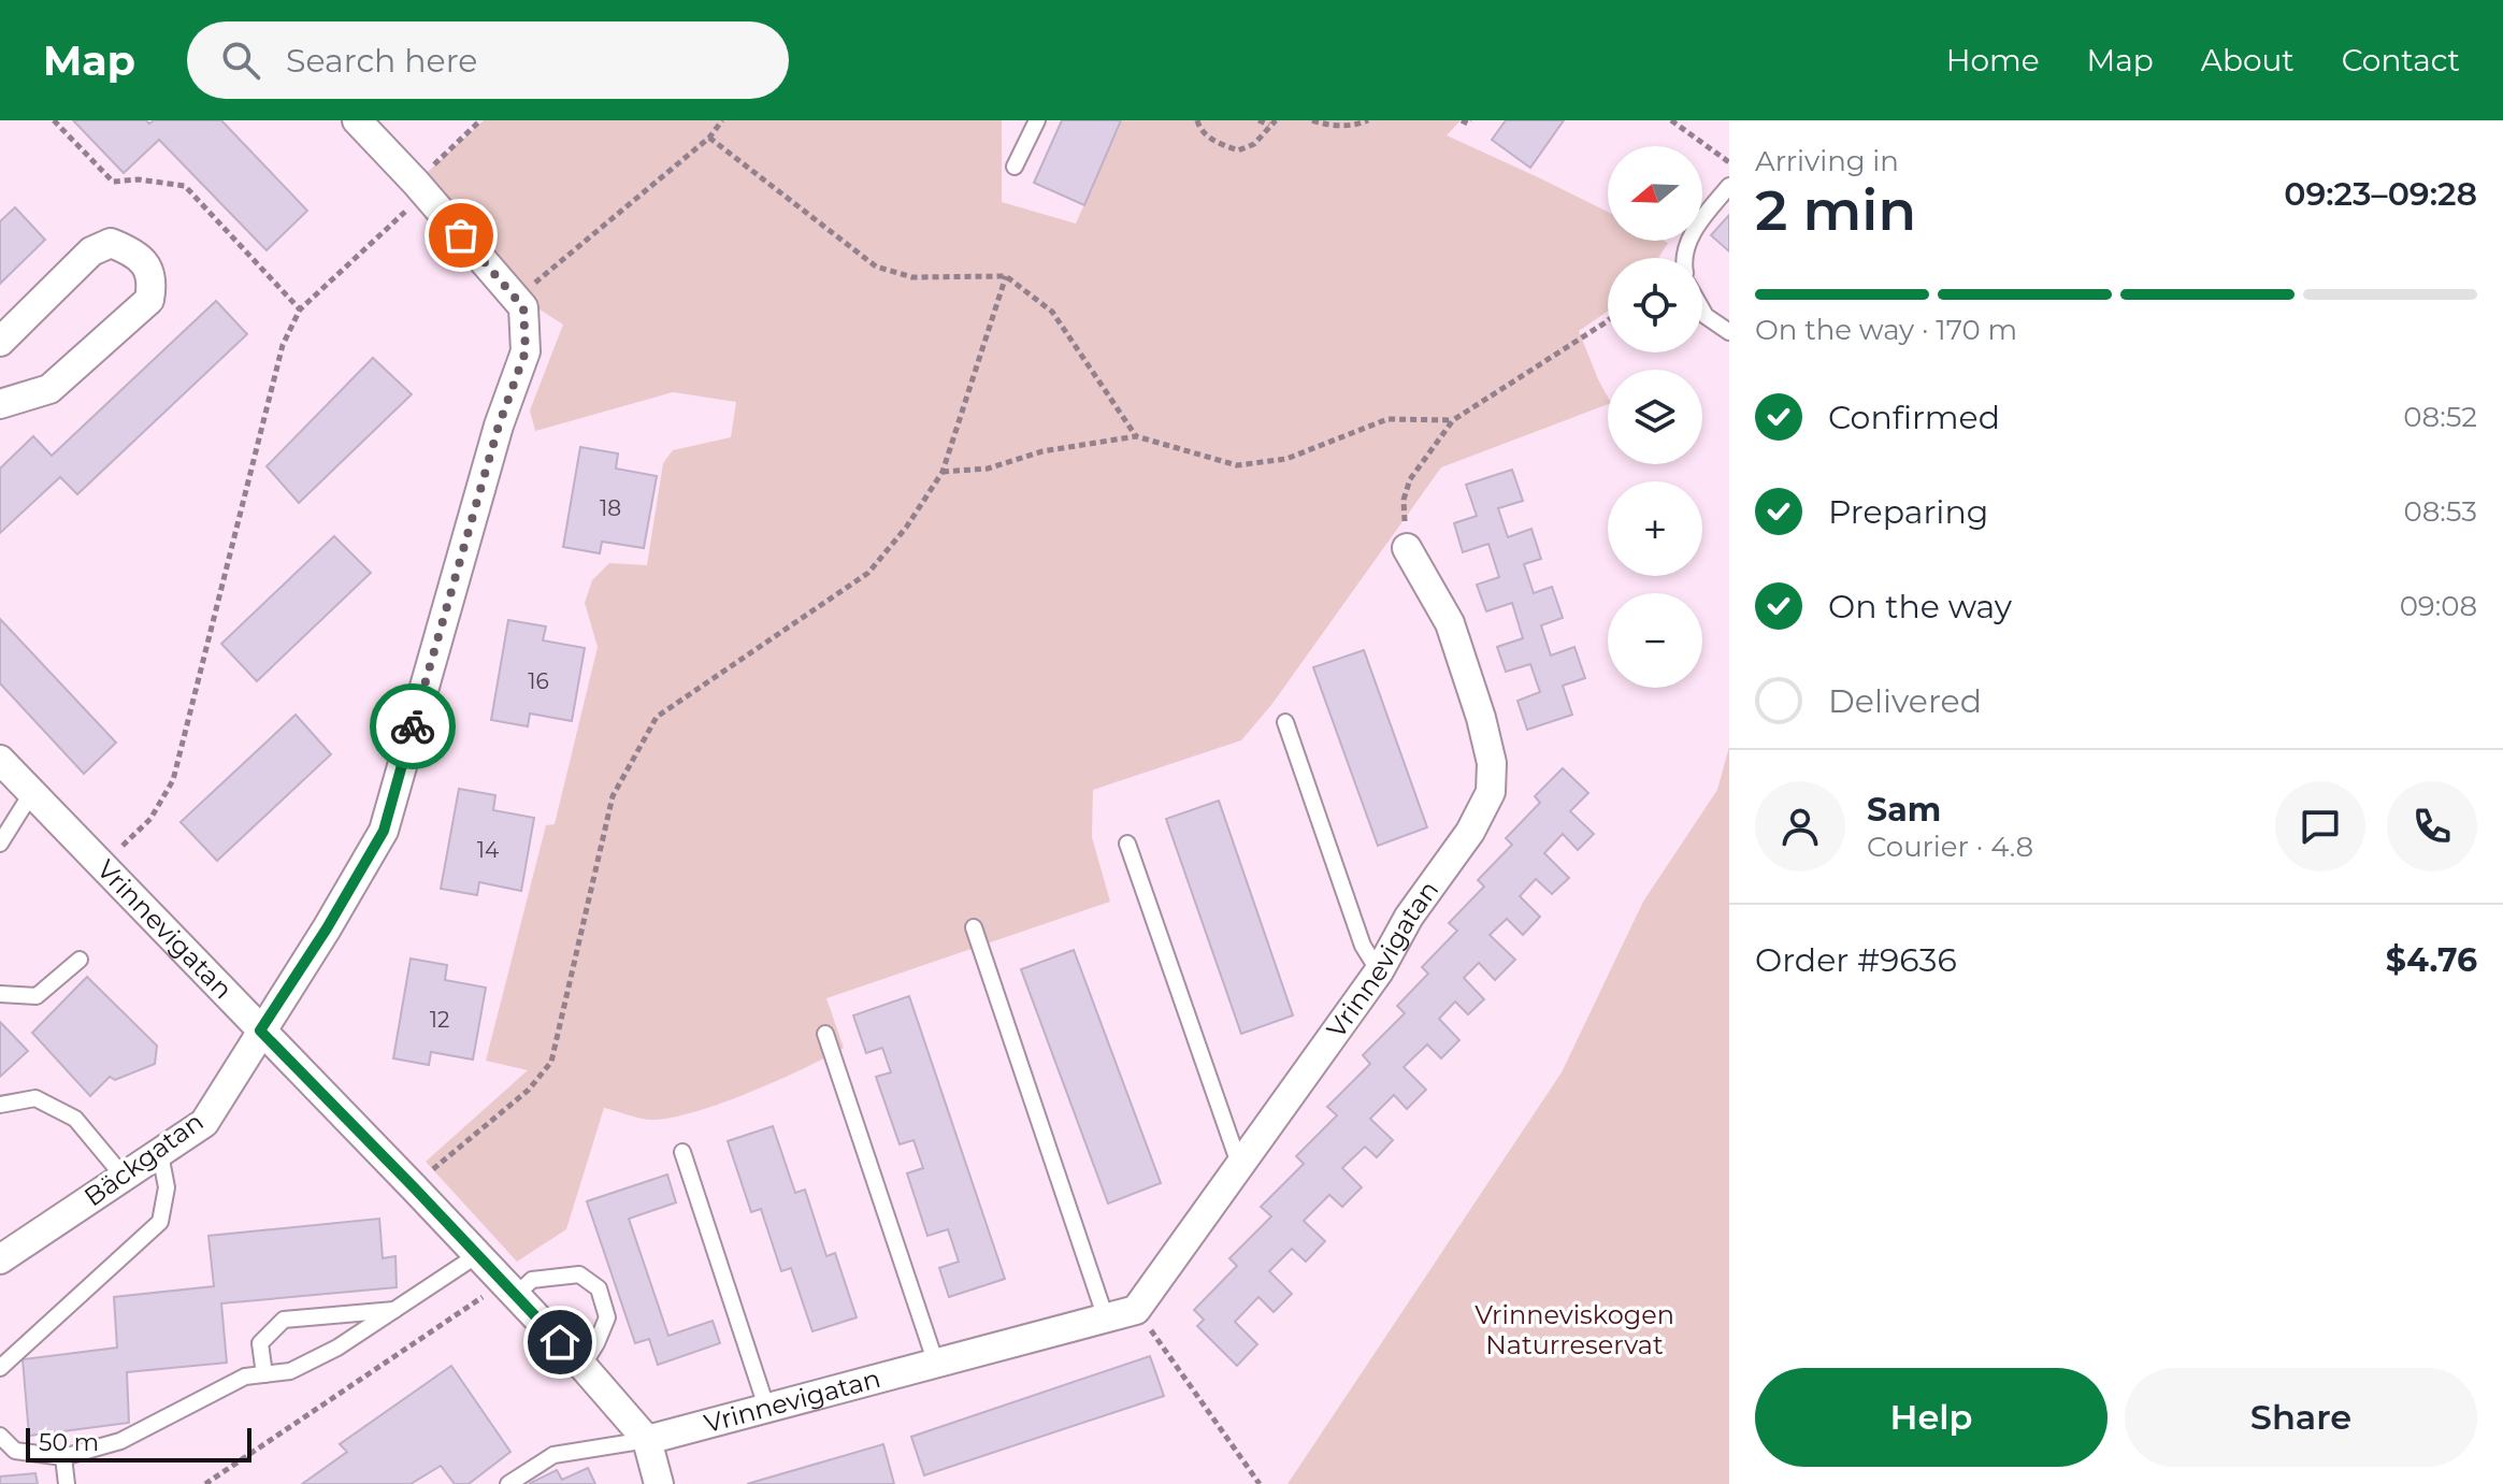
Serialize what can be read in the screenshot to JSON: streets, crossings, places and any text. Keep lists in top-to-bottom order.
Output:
{
  "streets": {
    "street": ["Vrinnevigatan", "Bäckgatan"]
  },
  "crossings": [
    ["Vrinnevigatan", "Bäckgatan"]
  ],
  "parks": ["Vrinneviskogen Naturreservat"],
  "house_numbers": [
    "18",
    "16",
    "14",
    "12"
  ],
  "scale_bar": "50 m",
  "north": "left",
  "page": {
    "header": "Map",
    "search": "Search here",
    "nav": [
      "Home",
      "Map",
      "About",
      "Contact"
    ],
    "heading": ["2 min", "Arriving in", "09:23–09:28"],
    "panel": [
      "Sam",
      "Courier · 4.8",
      "Order #9636",
      "$4.76"
    ],
    "map_buttons": ["+", "−"],
    "bar": "On the way · 170 m",
    "list": [
      ["Confirmed", "08:52"],
      ["Preparing", "08:53"],
      ["On the way", "09:08"],
      "Delivered"
    ],
    "buttons": ["Help", "Share"],
    "scale": "50 m"
  }
}
